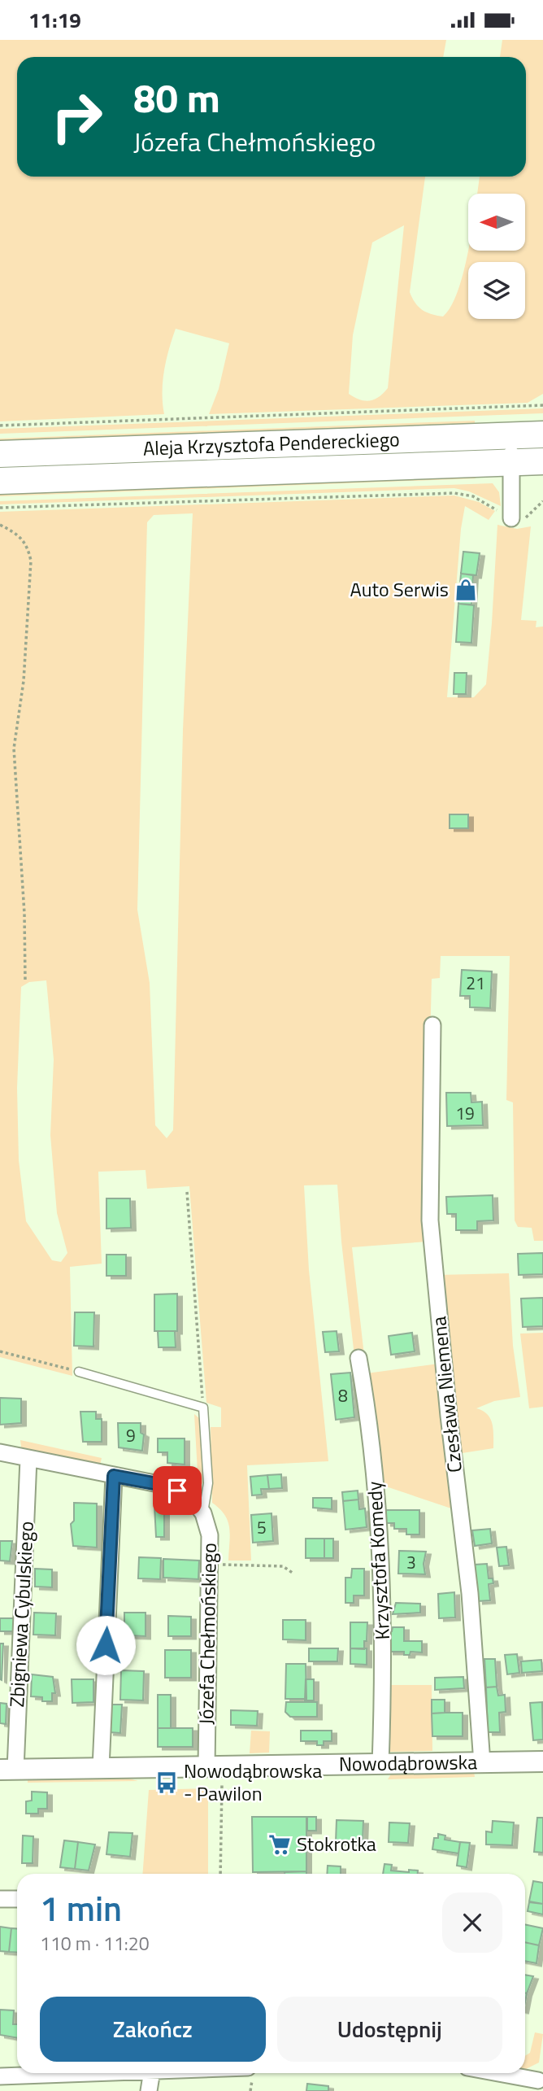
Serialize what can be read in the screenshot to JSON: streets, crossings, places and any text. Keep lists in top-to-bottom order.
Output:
{
  "streets": {
    "main road": ["Aleja Krzysztofa Pendereckiego"],
    "street": [
      "Czesława Niemena",
      "Krzysztofa Komedy",
      "Zbigniewa Cybulskiego",
      "Józefa Chełmońskiego",
      "Nowodąbrowska"
    ]
  },
  "crossings": [
    ["Czesława Niemena", "Nowodąbrowska"],
    ["Krzysztofa Komedy", "Nowodąbrowska"],
    ["Zbigniewa Cybulskiego", "Józefa Chełmońskiego"],
    ["Zbigniewa Cybulskiego", "Nowodąbrowska"],
    ["Józefa Chełmońskiego", "Nowodąbrowska"]
  ],
  "places": {
    "shop": ["Auto Serwis"],
    "bus stop": ["Nowodąbrowska - Pawilon"],
    "supermarket": ["Stokrotka"]
  },
  "house_numbers": [
    "21",
    "19",
    "8",
    "9",
    "5",
    "3"
  ],
  "north": "left",
  "page": {
    "status": "11:19",
    "turn": ["80 m", "Józefa Chełmońskiego"],
    "heading": ["1 min", "110 m · 11:20"],
    "buttons": ["Zakończ", "Udostępnij"]
  }
}
